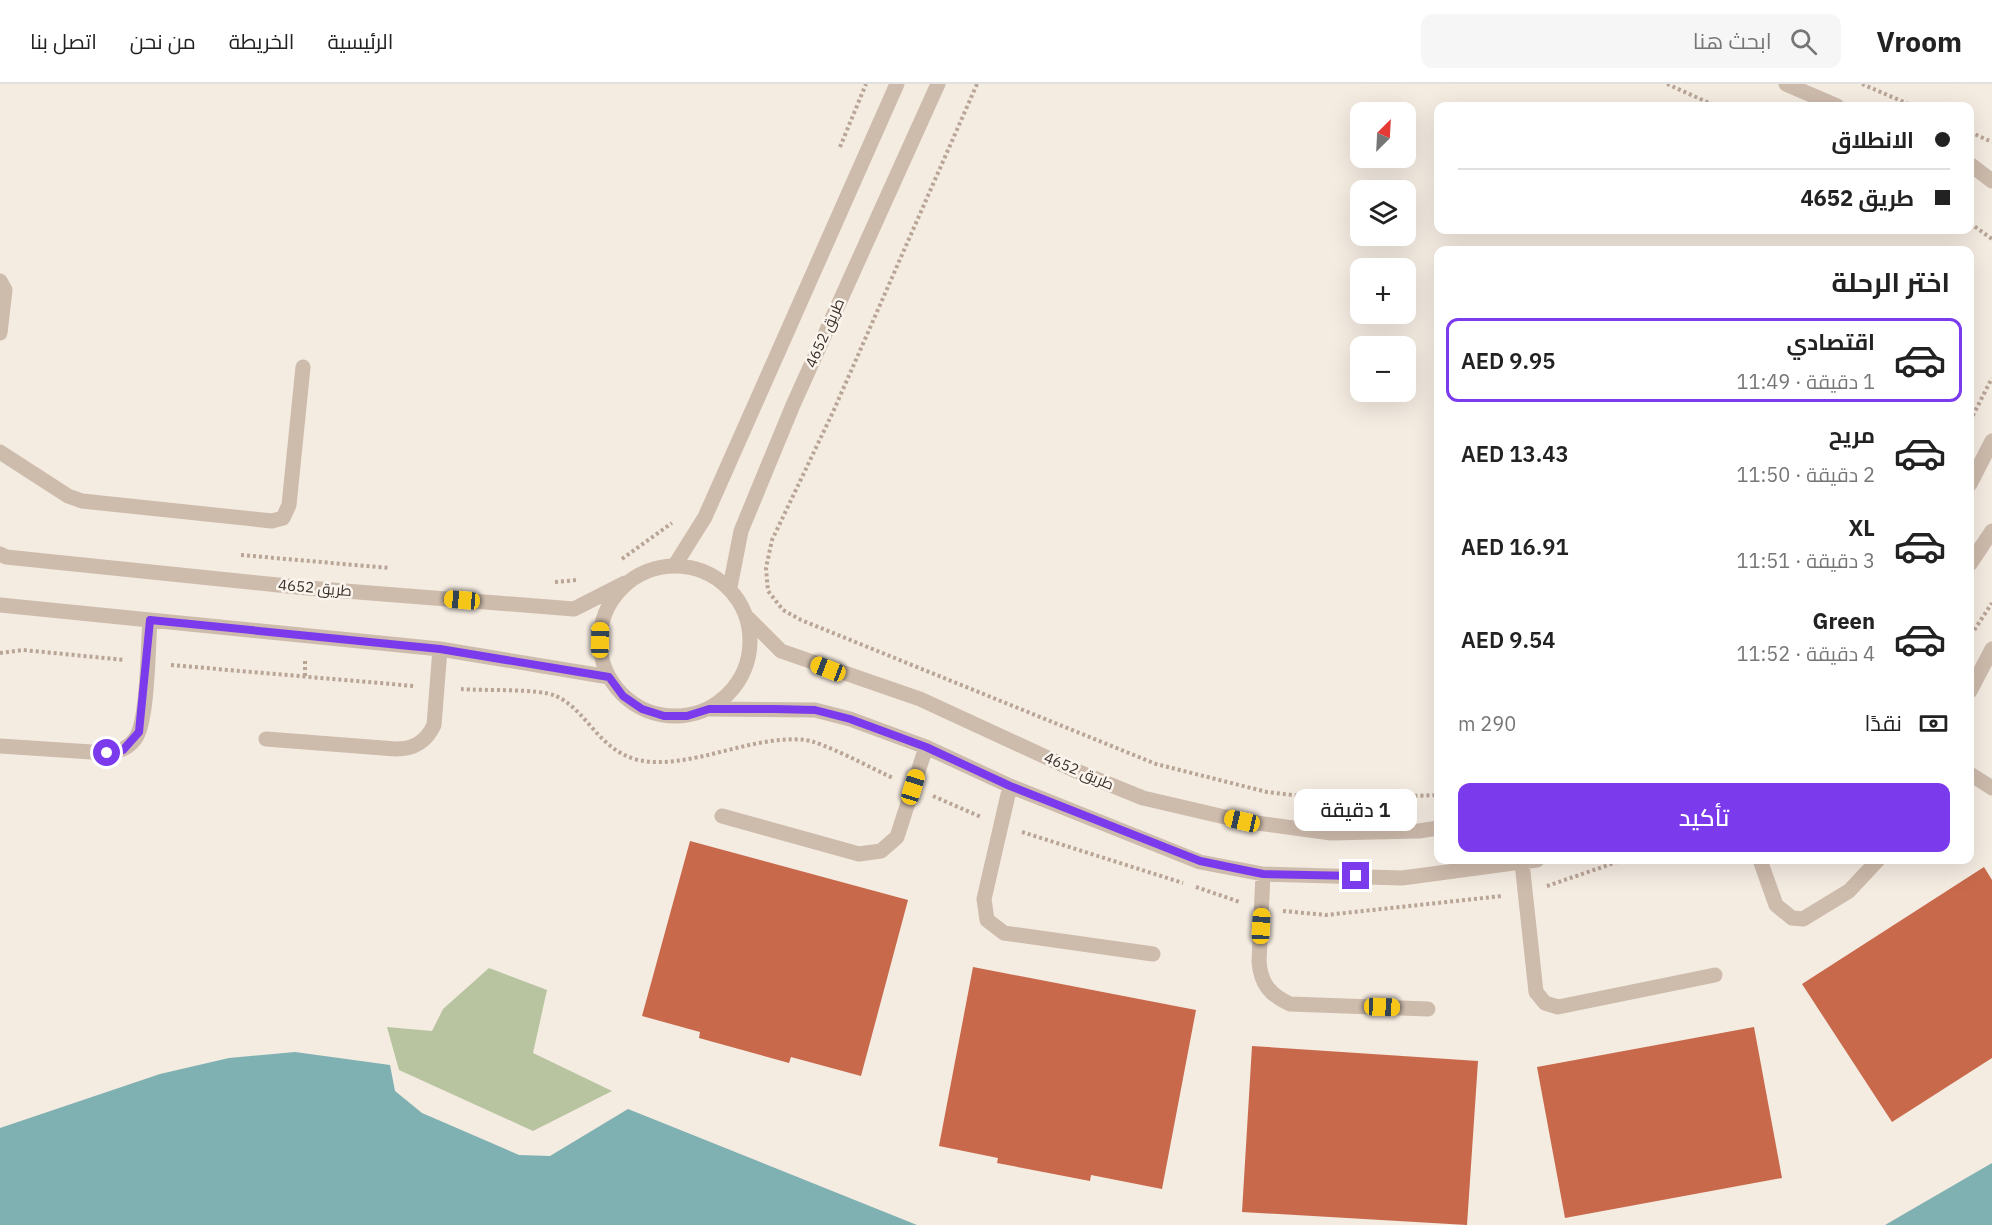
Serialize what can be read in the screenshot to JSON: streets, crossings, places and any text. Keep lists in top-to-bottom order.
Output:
{
  "streets": {
    "street": ["طريق 4652"]
  },
  "north": "top right",
  "page": {
    "header": "Vroom",
    "search": "ابحث هنا",
    "nav": [
      "الرئيسية",
      "الخريطة",
      "من نحن",
      "اتصل بنا"
    ],
    "map_buttons": ["+", "−"],
    "banner": ["الانطلاق", "طريق 4652"],
    "heading": "اختر الرحلة",
    "list": [
      {
        "name": "اقتصادي",
        "note": "1 دقيقة · 11:49",
        "value": "AED 9.95"
      },
      {
        "name": "مريح",
        "note": "2 دقيقة · 11:50",
        "value": "AED 13.43"
      },
      {
        "name": "XL",
        "note": "3 دقيقة · 11:51",
        "value": "AED 16.91"
      },
      {
        "name": "Green",
        "note": "4 دقيقة · 11:52",
        "value": "AED 9.54"
      }
    ],
    "pay": ["نقدًا", "290 m"],
    "buttons": "تأكيد",
    "bubble": "1 دقيقة"
  }
}
